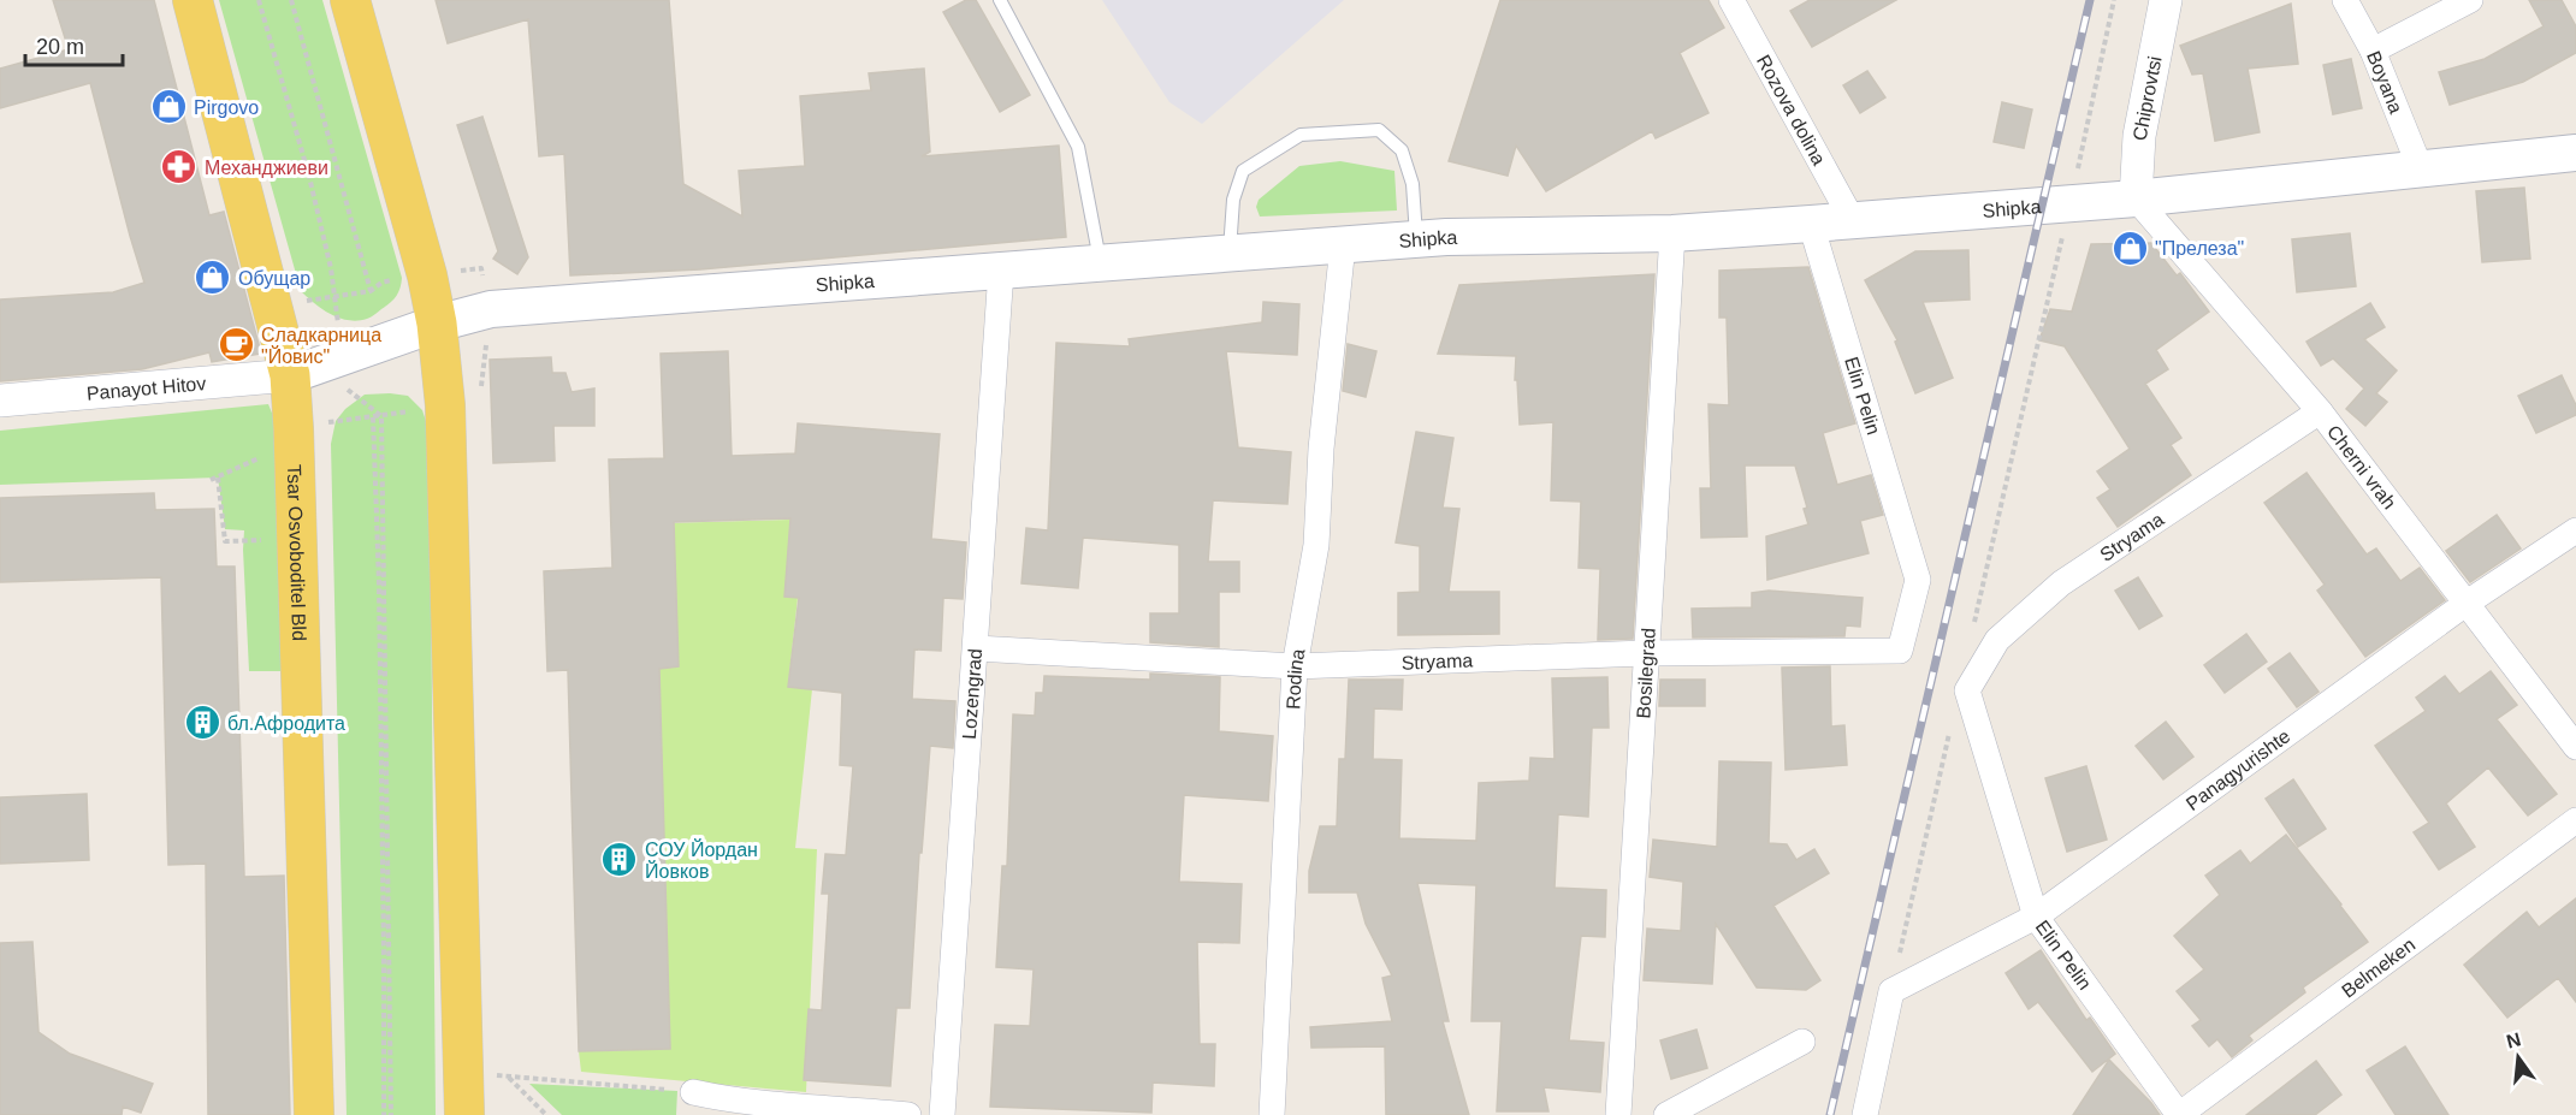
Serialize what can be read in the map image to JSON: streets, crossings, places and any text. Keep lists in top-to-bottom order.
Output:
{
  "streets": {
    "main road": ["Shipka", "Tsar Osvoboditel Bld"],
    "street": [
      "Boyana",
      "Chiprovtsi",
      "Rozova dolina",
      "Panayot Hitov",
      "Elin Pelin",
      "Cherni vrah",
      "Stryama",
      "Bosilegrad",
      "Rodina",
      "Lozengrad",
      "Panagyurishte",
      "Belmeken"
    ]
  },
  "crossings": [
    ["Boyana", "Shipka"],
    ["Chiprovtsi", "Shipka"],
    ["Chiprovtsi", "Cherni vrah"],
    ["Rozova dolina", "Shipka"],
    ["Shipka", "Panayot Hitov"],
    ["Shipka", "Elin Pelin"],
    ["Shipka", "Cherni vrah"],
    ["Shipka", "Tsar Osvoboditel Bld"],
    ["Shipka", "Bosilegrad"],
    ["Shipka", "Rodina"],
    ["Shipka", "Lozengrad"],
    ["Panayot Hitov", "Tsar Osvoboditel Bld"],
    ["Elin Pelin", "Stryama"],
    ["Elin Pelin", "Panagyurishte"],
    ["Elin Pelin", "Belmeken"],
    ["Cherni vrah", "Stryama"],
    ["Cherni vrah", "Panagyurishte"],
    ["Stryama", "Bosilegrad"],
    ["Stryama", "Rodina"],
    ["Stryama", "Lozengrad"]
  ],
  "places": {
    "shop": ["Pirgovo", "\"Прелеза\"", "Обущар"],
    "pharmacy": ["Механджиеви"],
    "cafe": ["Сладкарница \"Йовис\""],
    "building": ["бл.Афродита", "СОУ Йордан Йовков"]
  },
  "scale_bar": "20 m",
  "north": "top"
}
